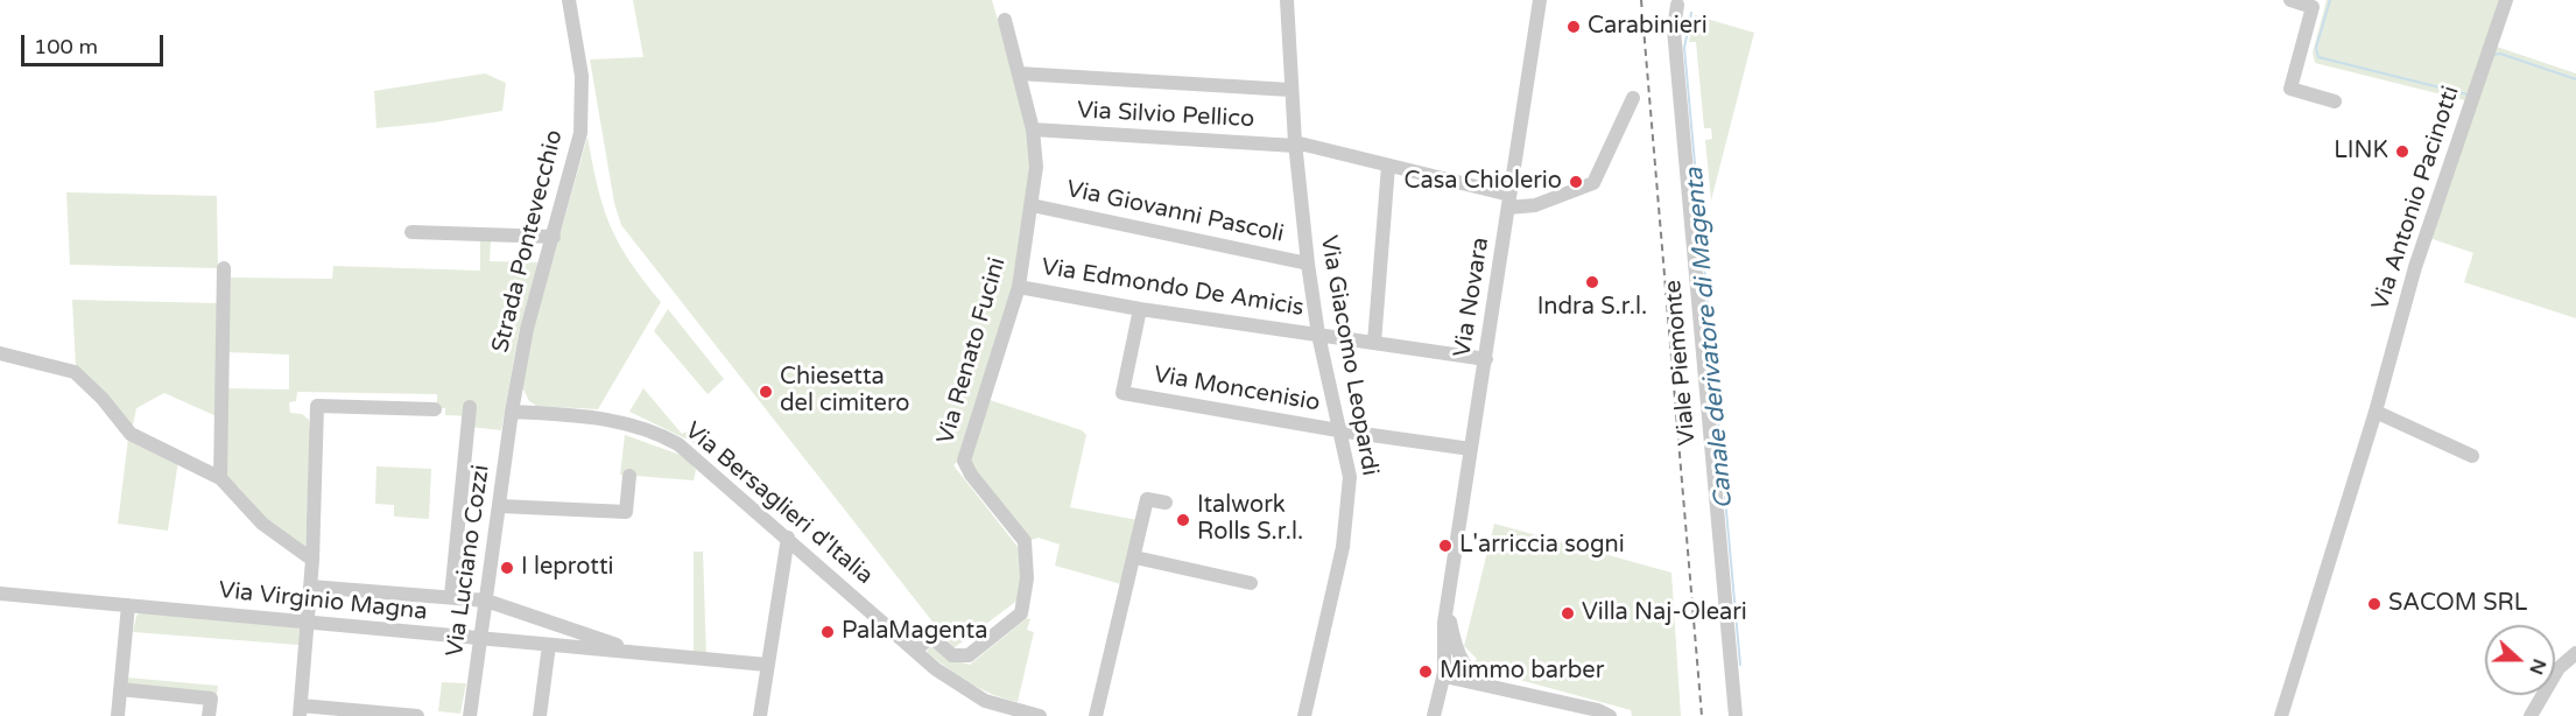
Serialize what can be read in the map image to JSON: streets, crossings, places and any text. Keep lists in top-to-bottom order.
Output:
{
  "streets": {
    "street": [
      "Via Silvio Pellico",
      "Via Antonio Pacinotti",
      "Via Giovanni Pascoli",
      "Strada Pontevecchio",
      "Via Edmondo De Amicis",
      "Via Novara",
      "Via Renato Fucini",
      "Via Giacomo Leopardi",
      "Viale Piemonte",
      "Via Moncenisio",
      "Via Bersaglieri d'Italia",
      "Via Luciano Cozzi",
      "Via Virginio Magna"
    ]
  },
  "crossings": [
    ["Via Silvio Pellico", "Via Novara"],
    ["Via Silvio Pellico", "Via Renato Fucini"],
    ["Via Silvio Pellico", "Via Giacomo Leopardi"],
    ["Via Giovanni Pascoli", "Via Renato Fucini"],
    ["Via Giovanni Pascoli", "Via Giacomo Leopardi"],
    ["Strada Pontevecchio", "Via Bersaglieri d'Italia"],
    ["Strada Pontevecchio", "Via Luciano Cozzi"],
    ["Via Edmondo De Amicis", "Via Novara"],
    ["Via Edmondo De Amicis", "Via Renato Fucini"],
    ["Via Edmondo De Amicis", "Via Giacomo Leopardi"],
    ["Via Edmondo De Amicis", "Via Moncenisio"],
    ["Via Novara", "Via Moncenisio"],
    ["Via Renato Fucini", "Via Bersaglieri d'Italia"],
    ["Via Giacomo Leopardi", "Via Moncenisio"],
    ["Via Bersaglieri d'Italia", "Via Luciano Cozzi"],
    ["Via Luciano Cozzi", "Via Virginio Magna"]
  ],
  "water": ["Canale derivatore di Magenta"],
  "places": [
    "Carabinieri",
    "LINK",
    "Casa Chiolerio",
    "Indra S.r.l.",
    "Chiesetta del cimitero",
    "Italwork Rolls S.r.l.",
    "L'arriccia sogni",
    "I leprotti",
    "SACOM SRL",
    "Villa Naj-Oleari",
    "PalaMagenta",
    "Mimmo barber"
  ],
  "scale_bar": "100 m",
  "north": "right"
}
